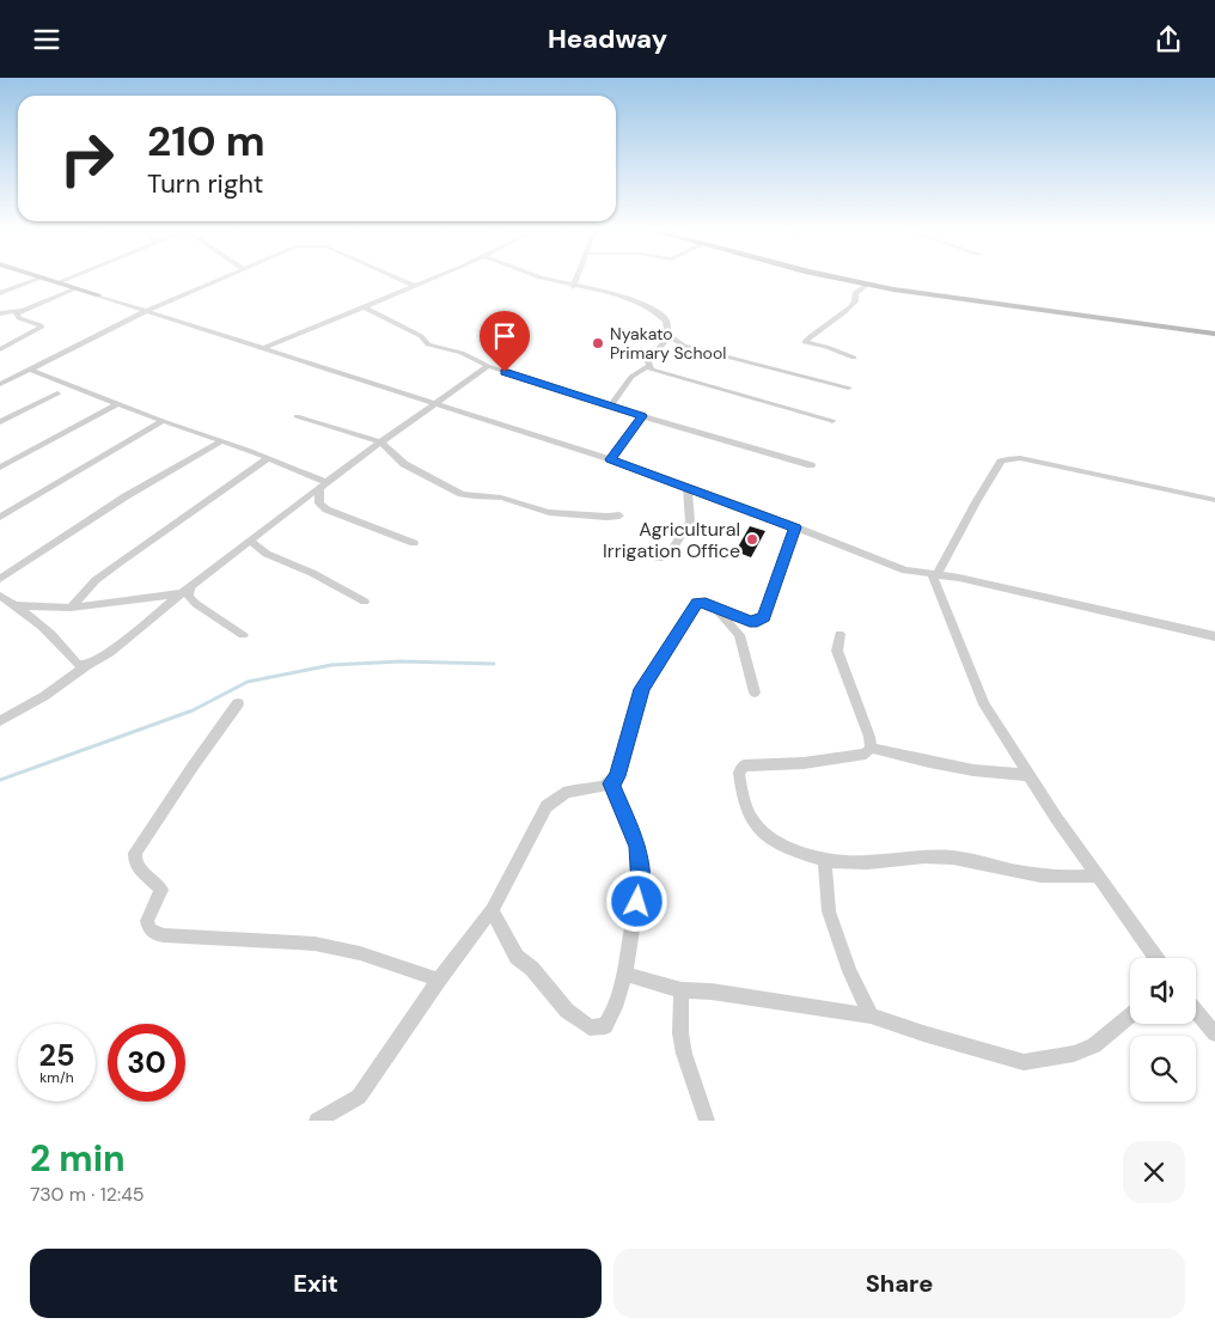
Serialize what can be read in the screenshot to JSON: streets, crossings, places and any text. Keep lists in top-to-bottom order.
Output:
{
  "places": ["Nyakato Primary School", "Agricultural Irrigation Office"],
  "page": {
    "header": "Headway",
    "turn": ["210 m", "Turn right"],
    "speed": "25 km/h",
    "limit": "30",
    "heading": ["2 min", "730 m · 12:45"],
    "buttons": ["Exit", "Share"]
  }
}
